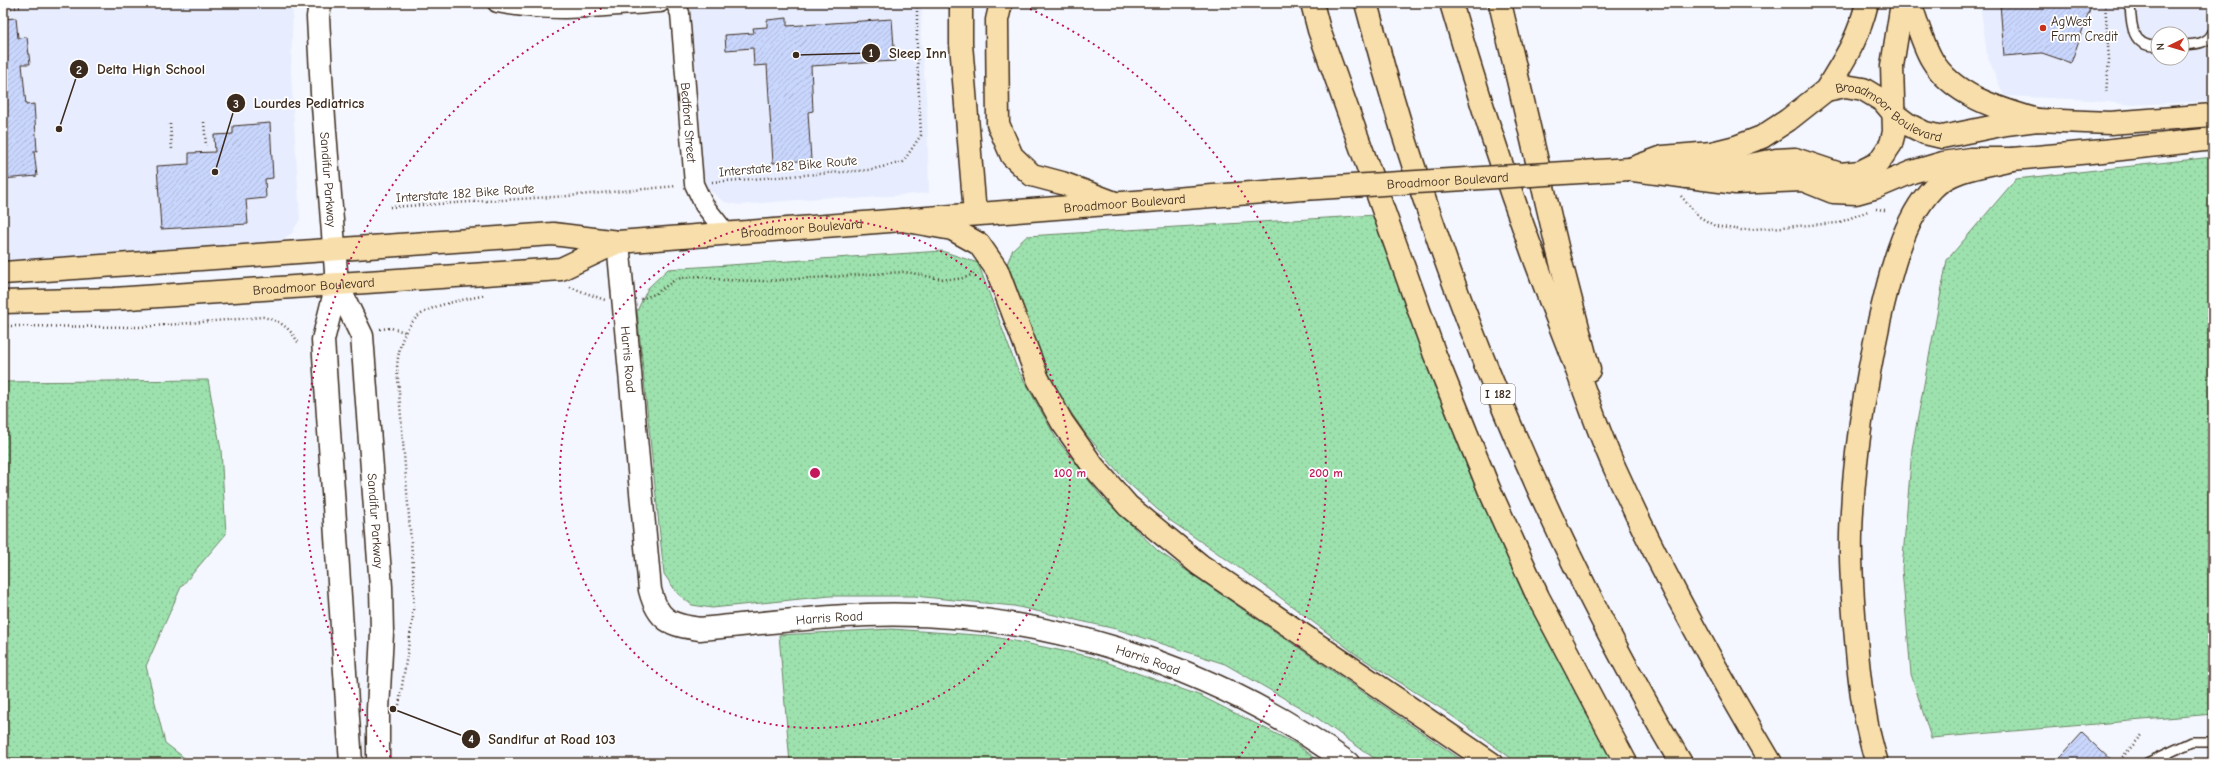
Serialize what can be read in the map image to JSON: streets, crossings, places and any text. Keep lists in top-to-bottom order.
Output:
{
  "streets": {
    "main road": [
      "Broadmoor Boulevard",
      "Sandifur Parkway",
      "Harris Road",
      "I 182"
    ],
    "street": ["Bedford Street"],
    "path": ["Interstate 182 Bike Route"]
  },
  "crossings": [
    ["Broadmoor Boulevard", "Bedford Street"],
    ["Broadmoor Boulevard", "Sandifur Parkway"],
    ["Broadmoor Boulevard", "Harris Road"],
    ["Bedford Street", "Interstate 182 Bike Route"]
  ],
  "places": [
    "AgWest Farm Credit",
    "Sleep Inn",
    "Delta High School",
    "Lourdes Pediatrics",
    "Sandifur at Road 103"
  ],
  "north": "left",
  "rings": ["100 m", "200 m"]
}
